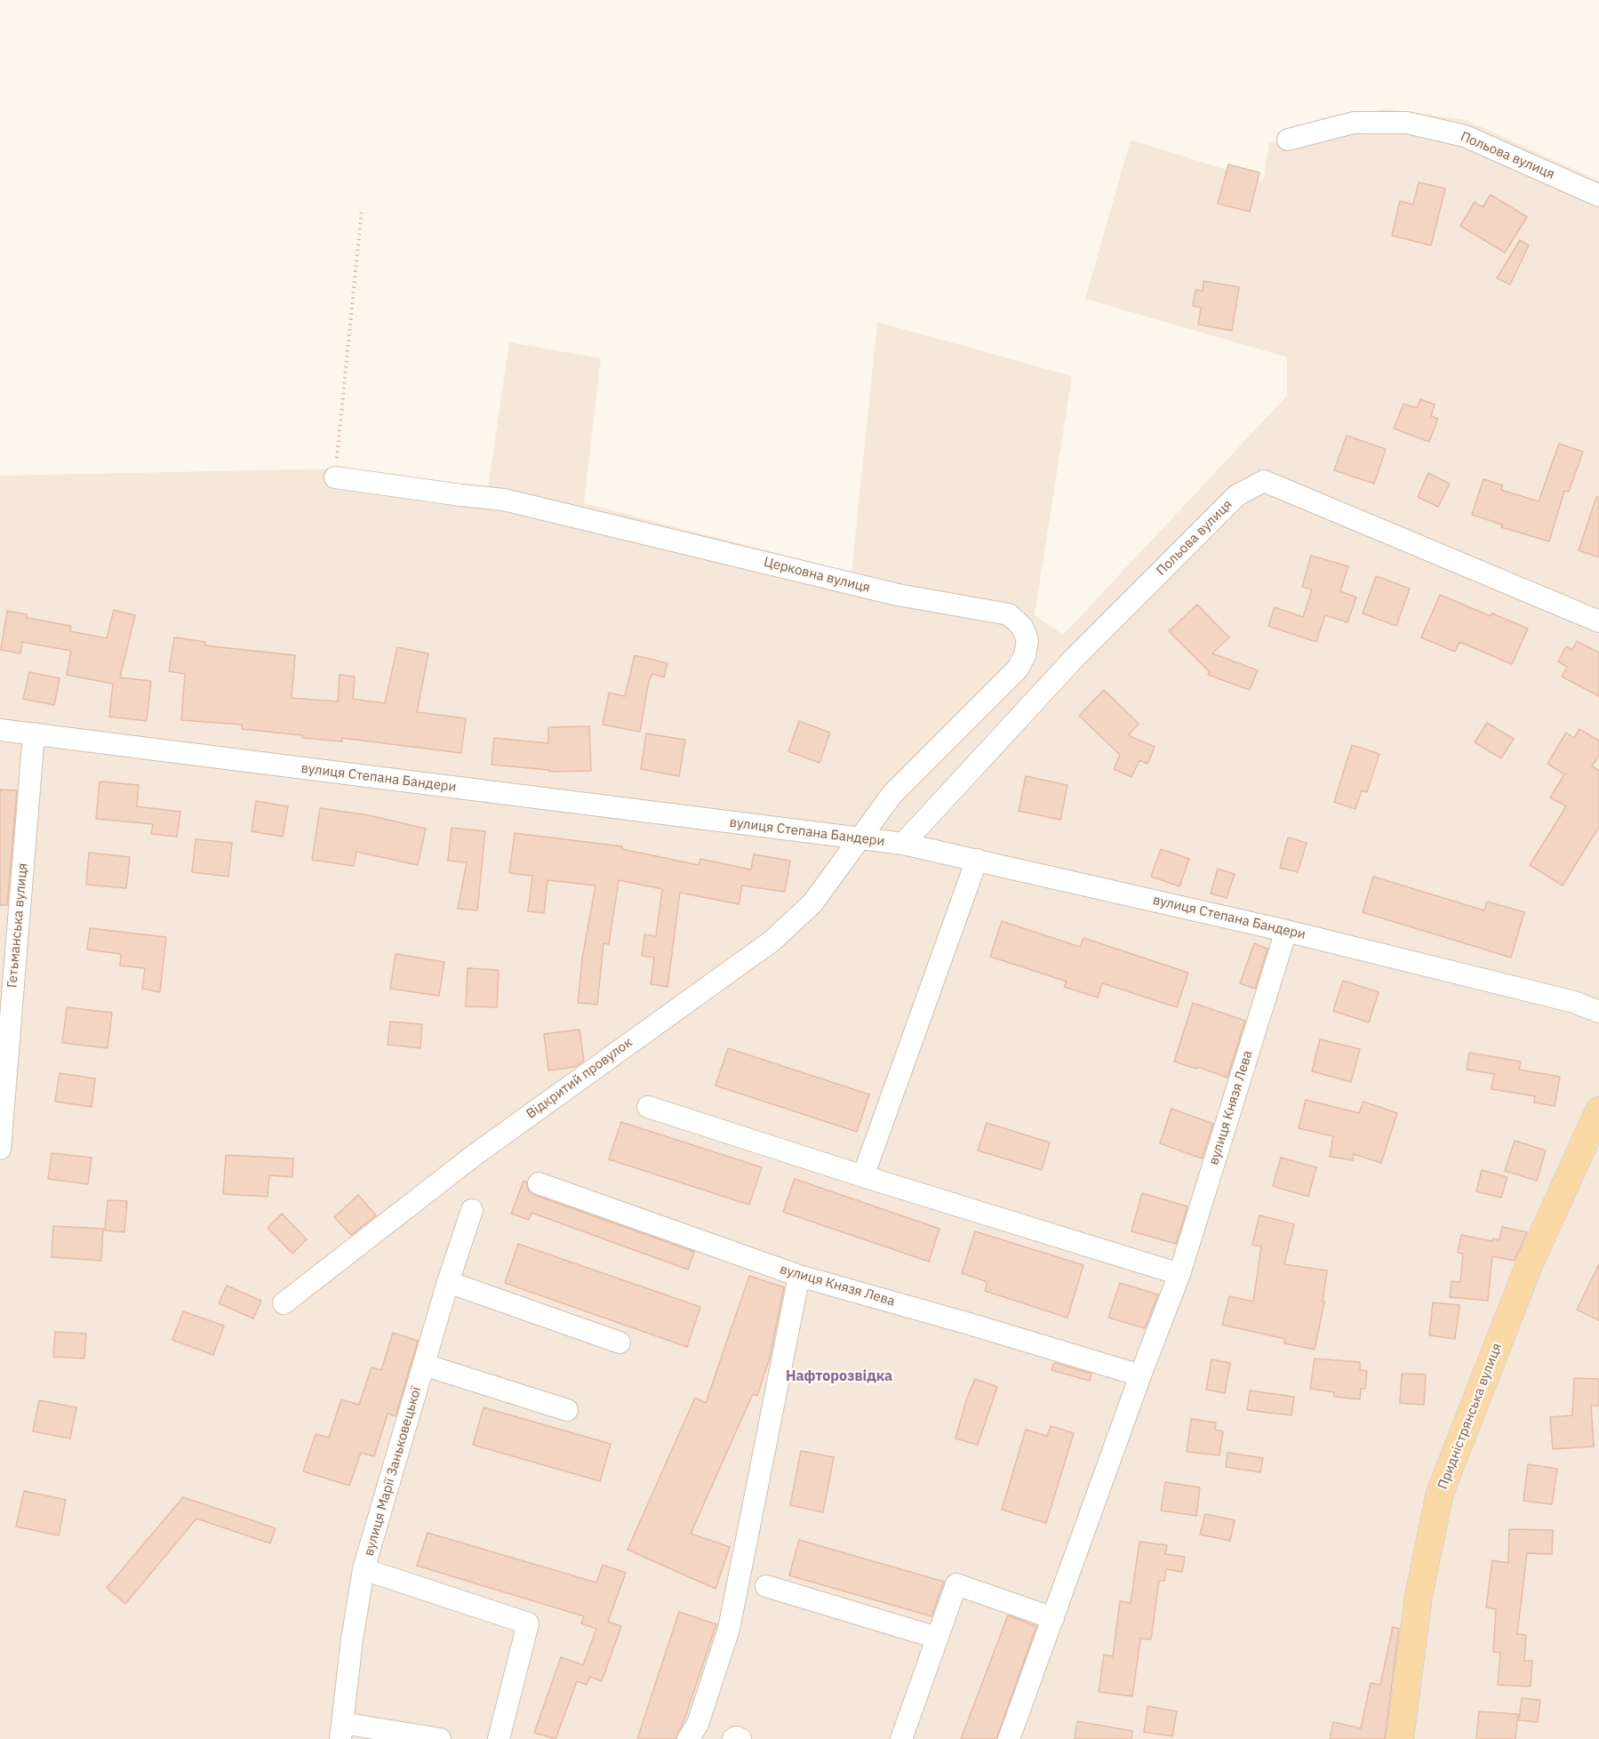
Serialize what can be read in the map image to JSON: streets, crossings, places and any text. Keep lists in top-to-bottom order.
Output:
{
  "streets": {
    "main road": ["Придністрянська вулиця"],
    "street": [
      "Польова вулиця",
      "Церковна вулиця",
      "вулиця Степана Бандери",
      "Гетьманська вулиця",
      "Відкритий провулок",
      "вулиця Князя Лева",
      "вулиця Марії Заньковецької"
    ]
  },
  "crossings": [
    ["Польова вулиця", "вулиця Степана Бандери"],
    ["Церковна вулиця", "вулиця Степана Бандери"],
    ["Церковна вулиця", "Відкритий провулок"],
    ["вулиця Степана Бандери", "Гетьманська вулиця"],
    ["вулиця Степана Бандери", "Відкритий провулок"],
    ["вулиця Степана Бандери", "вулиця Князя Лева"]
  ],
  "districts": ["Нафторозвідка"]
}
